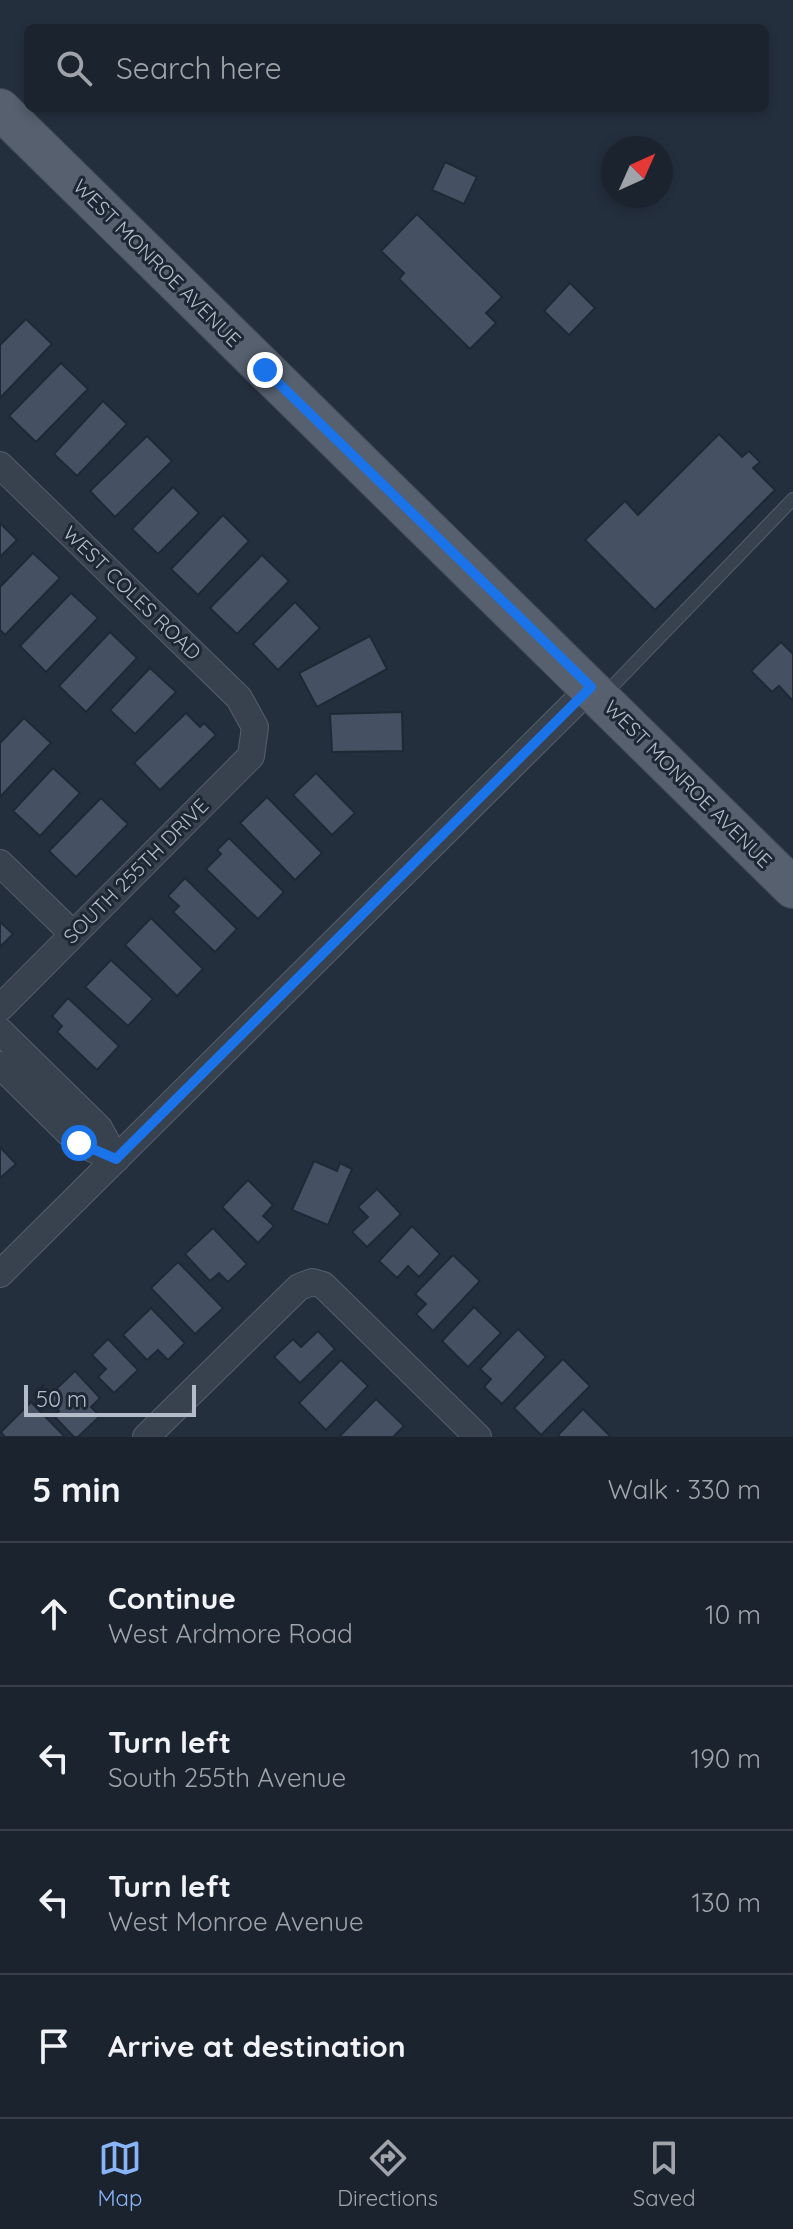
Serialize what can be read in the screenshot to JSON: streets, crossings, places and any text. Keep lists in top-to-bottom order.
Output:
{
  "streets": {
    "main road": ["WEST MONROE AVENUE"],
    "street": ["WEST COLES ROAD", "SOUTH 255TH DRIVE"]
  },
  "crossings": [
    ["WEST COLES ROAD", "SOUTH 255TH DRIVE"]
  ],
  "scale_bar": "50 m",
  "north": "top right",
  "page": {
    "search": "Search here",
    "scale": "50 m",
    "heading": ["5 min", "Walk · 330 m"],
    "list": [
      ["Continue", "West Ardmore Road", "10 m"],
      ["Turn left", "South 255th Avenue", "190 m"],
      ["Turn left", "West Monroe Avenue", "130 m"],
      "Arrive at destination"
    ],
    "nav": ["Map", "Directions", "Saved"]
  }
}
